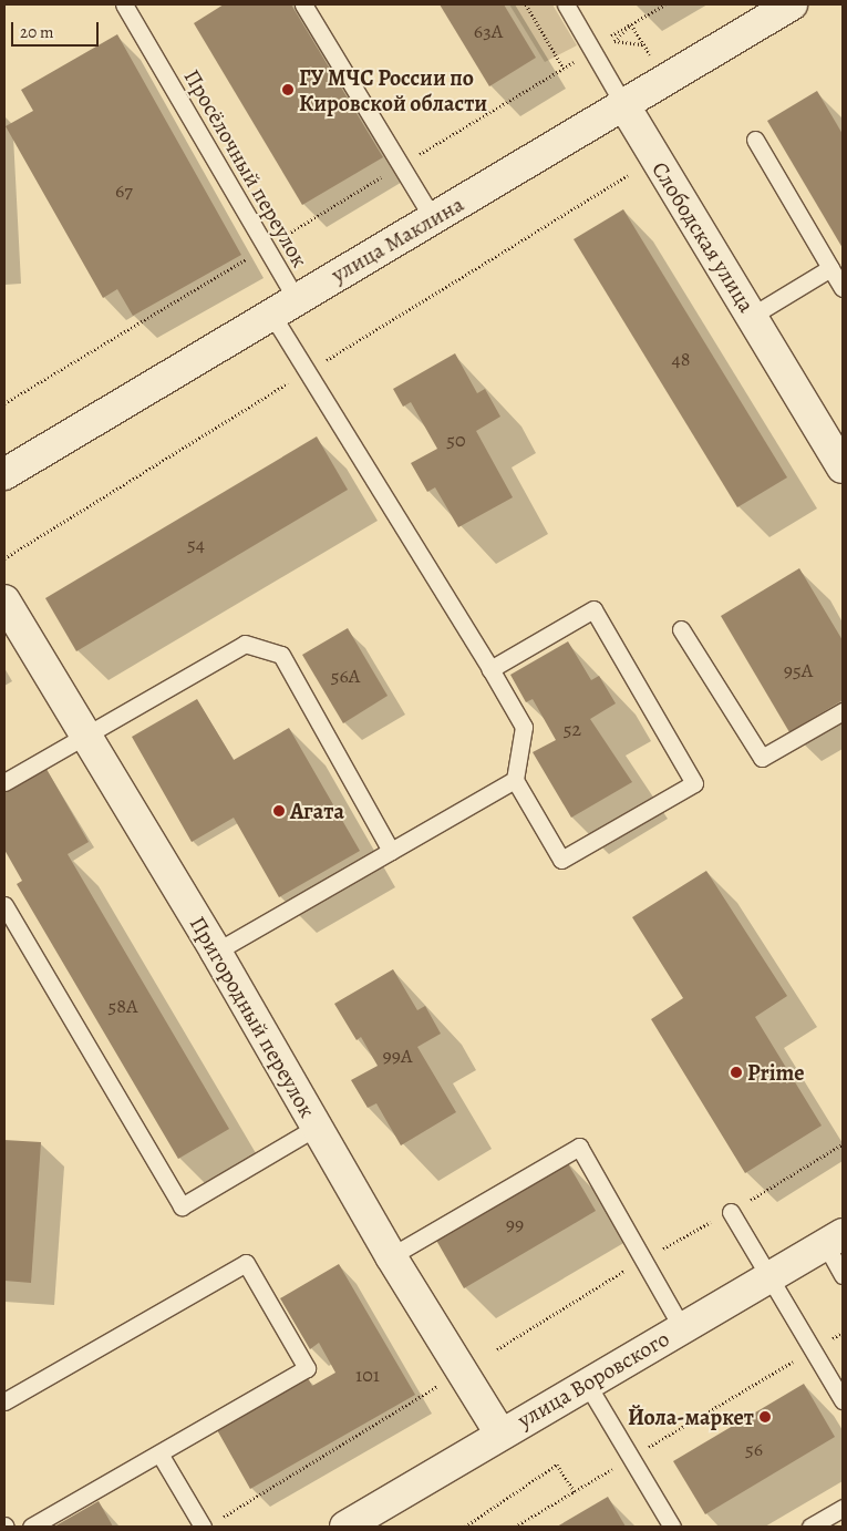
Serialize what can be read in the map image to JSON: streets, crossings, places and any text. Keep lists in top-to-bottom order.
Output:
{
  "streets": {
    "street": [
      "Слободская улица",
      "улица Маклина",
      "Пригородный переулок",
      "улица Воровского"
    ],
    "lane": ["Просёлочный переулок"]
  },
  "crossings": [
    ["Просёлочный переулок", "улица Маклина"],
    ["Слободская улица", "улица Маклина"],
    ["Пригородный переулок", "улица Воровского"]
  ],
  "places": [
    "ГУ МЧС России по Кировской области",
    "Агата",
    "Prime",
    "Йола-маркет"
  ],
  "house_numbers": [
    "63А",
    "67",
    "48",
    "50",
    "54",
    "95А",
    "56А",
    "52",
    "58А",
    "99А",
    "99",
    "101",
    "56"
  ],
  "scale_bar": "20 m"
}
